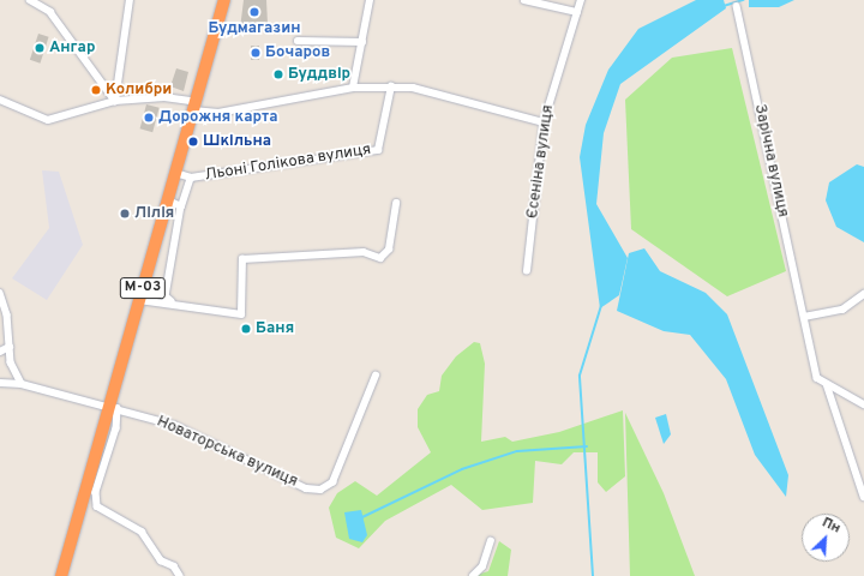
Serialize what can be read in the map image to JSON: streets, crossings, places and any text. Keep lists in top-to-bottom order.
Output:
{
  "streets": {
    "highway": ["М-03"],
    "street": [
      "Зарічна вулиця",
      "Єсеніна вулиця",
      "Льоні Голікова вулиця",
      "Новаторська вулиця"
    ]
  },
  "crossings": [
    ["Льоні Голікова вулиця", "М-03"],
    ["М-03", "Новаторська вулиця"]
  ],
  "places": [
    "Будмагазин",
    "Ангар",
    "Бочаров",
    "Буддвір",
    "Колибри",
    "Дорожня карта",
    "Шкільна",
    "Лілія",
    "Баня"
  ],
  "north": "top right"
}
